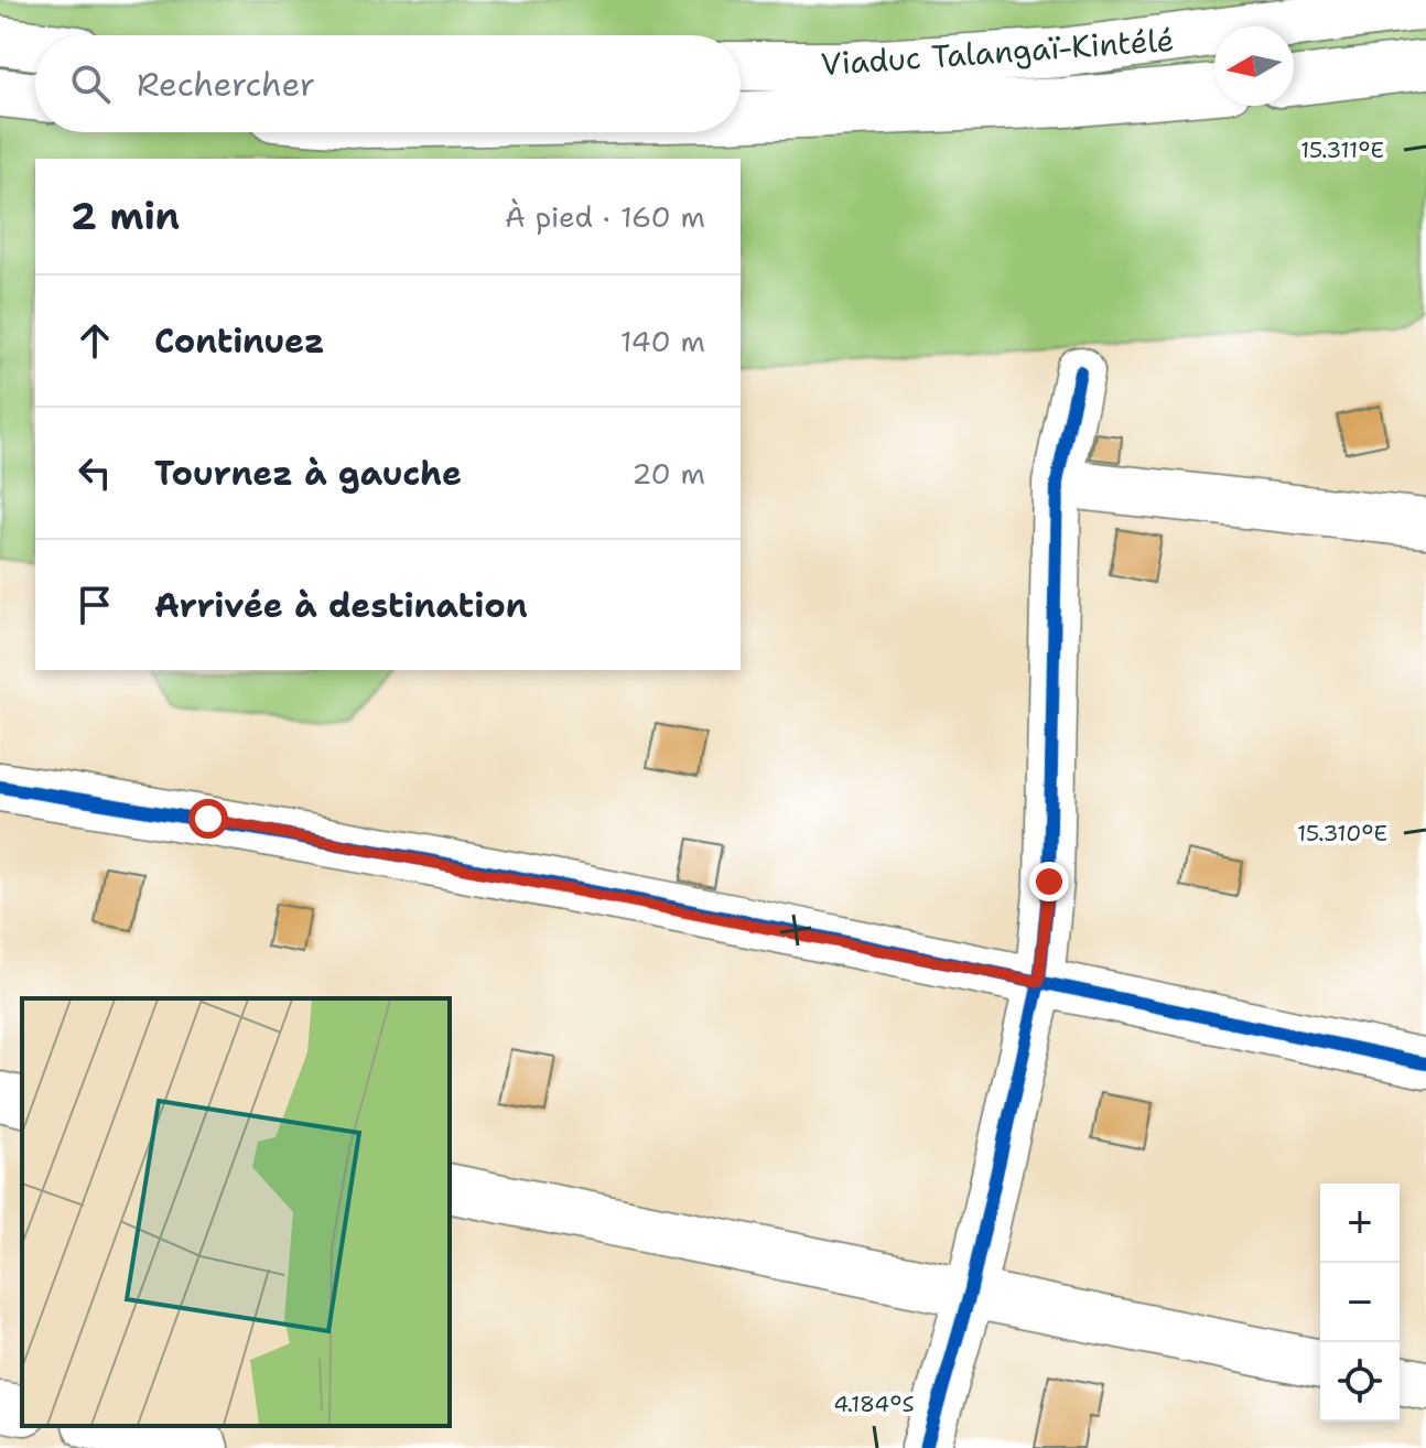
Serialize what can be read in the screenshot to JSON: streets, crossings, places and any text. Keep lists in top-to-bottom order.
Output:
{
  "streets": {
    "main road": ["Viaduc Talangaï-Kintélé"]
  },
  "north": "left",
  "page": {
    "search": "Rechercher",
    "heading": ["2 min", "À pied · 160 m"],
    "list": [
      ["Continuez", "140 m"],
      ["Tournez à gauche", "20 m"],
      "Arrivée à destination"
    ],
    "map_buttons": ["+", "−"]
  },
  "coordinates": ["15.311°E", "15.310°E", "4.184°S"]
}
